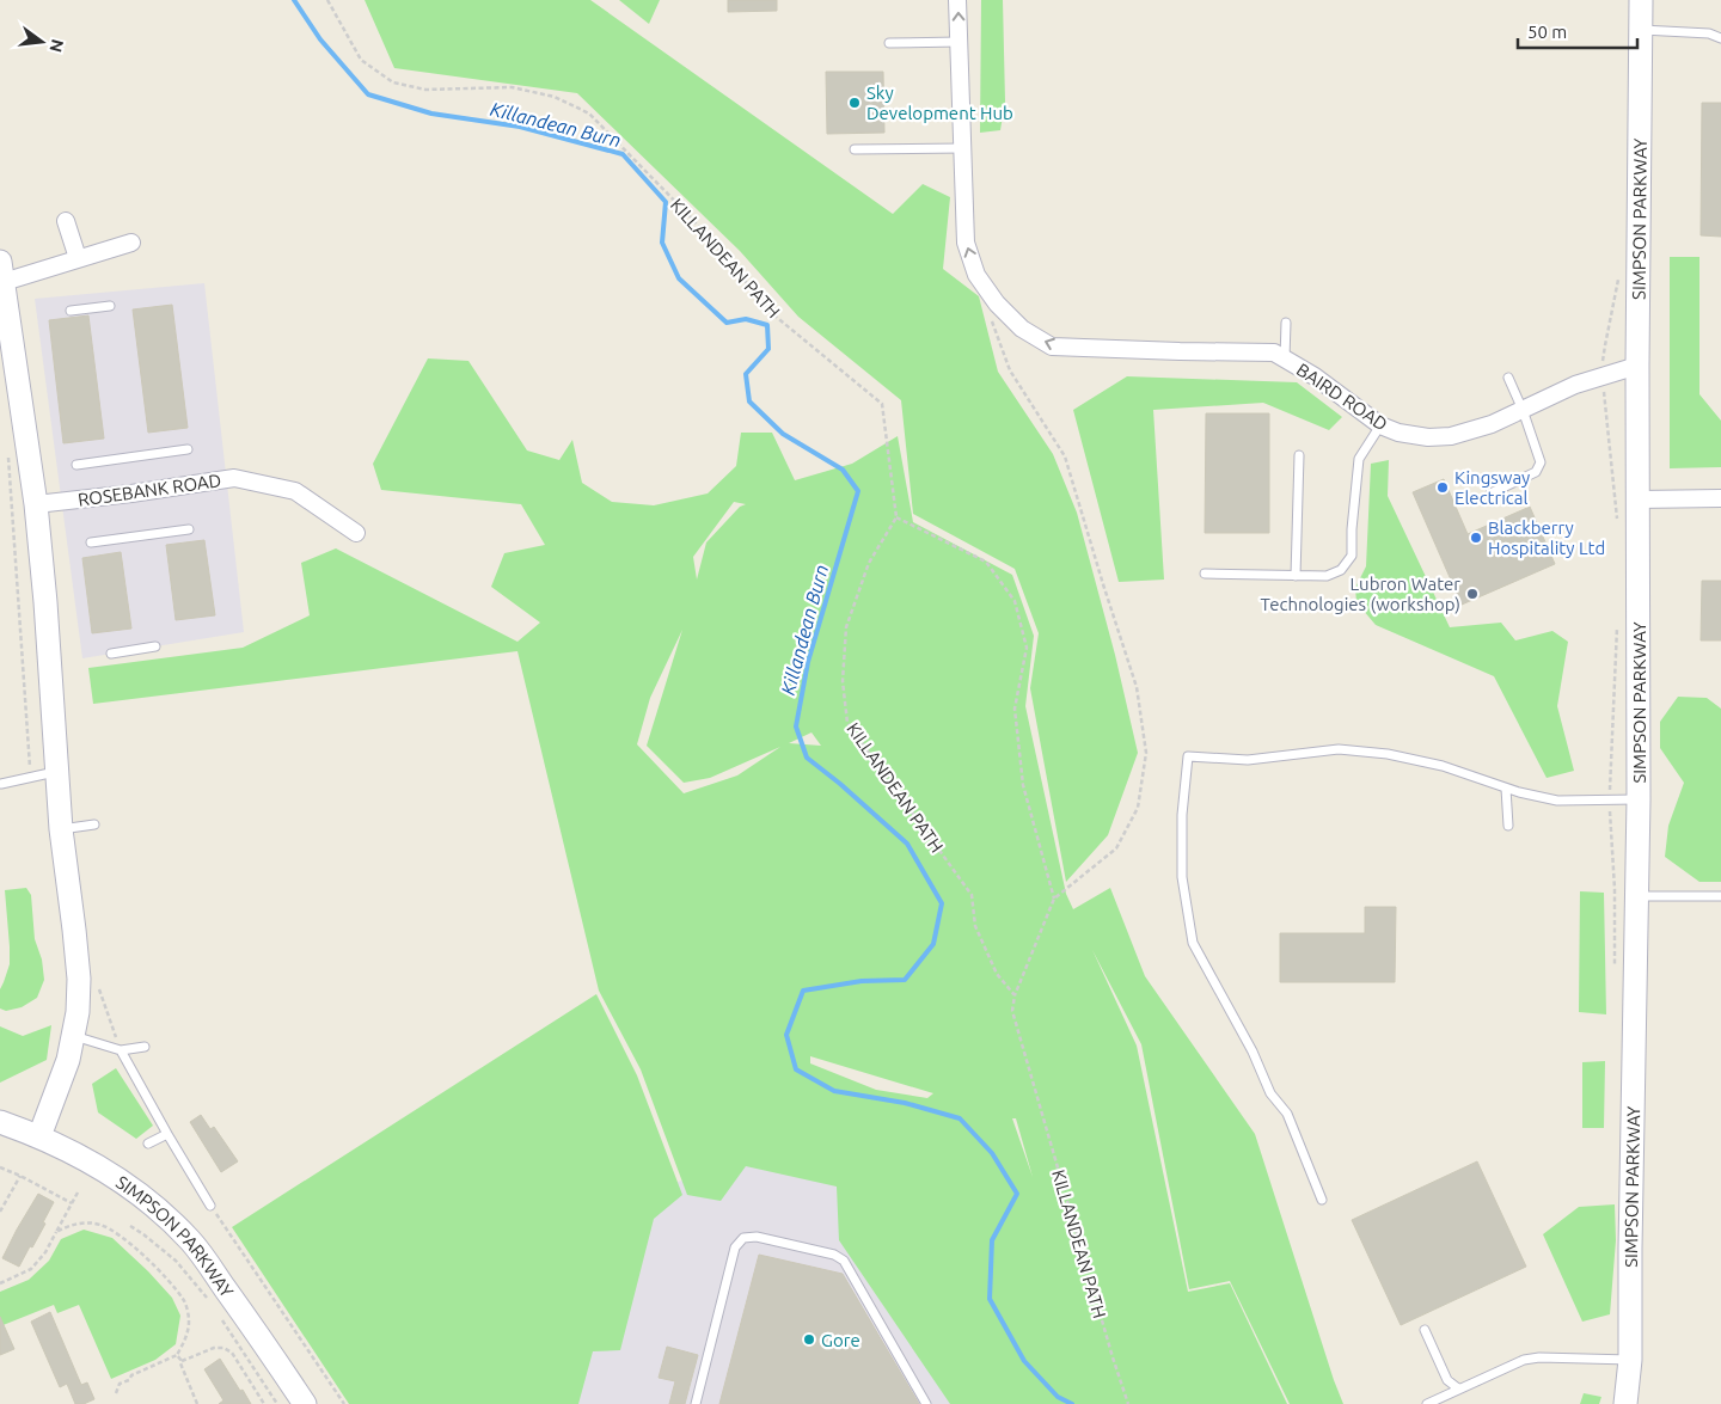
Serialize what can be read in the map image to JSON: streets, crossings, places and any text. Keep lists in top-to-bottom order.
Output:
{
  "streets": {
    "main road": ["SIMPSON PARKWAY"],
    "street": ["BAIRD ROAD", "ROSEBANK ROAD"],
    "path": ["KILLANDEAN PATH"]
  },
  "crossings": [
    ["SIMPSON PARKWAY", "BAIRD ROAD"]
  ],
  "one_way": ["BAIRD ROAD"],
  "water": ["Killandean Burn"],
  "places": [
    "Sky Development Hub",
    "Kingsway Electrical",
    "Blackberry Hospitality Ltd",
    "Lubron Water Technologies (workshop)",
    "Gore"
  ],
  "scale_bar": "50 m",
  "north": "right"
}
